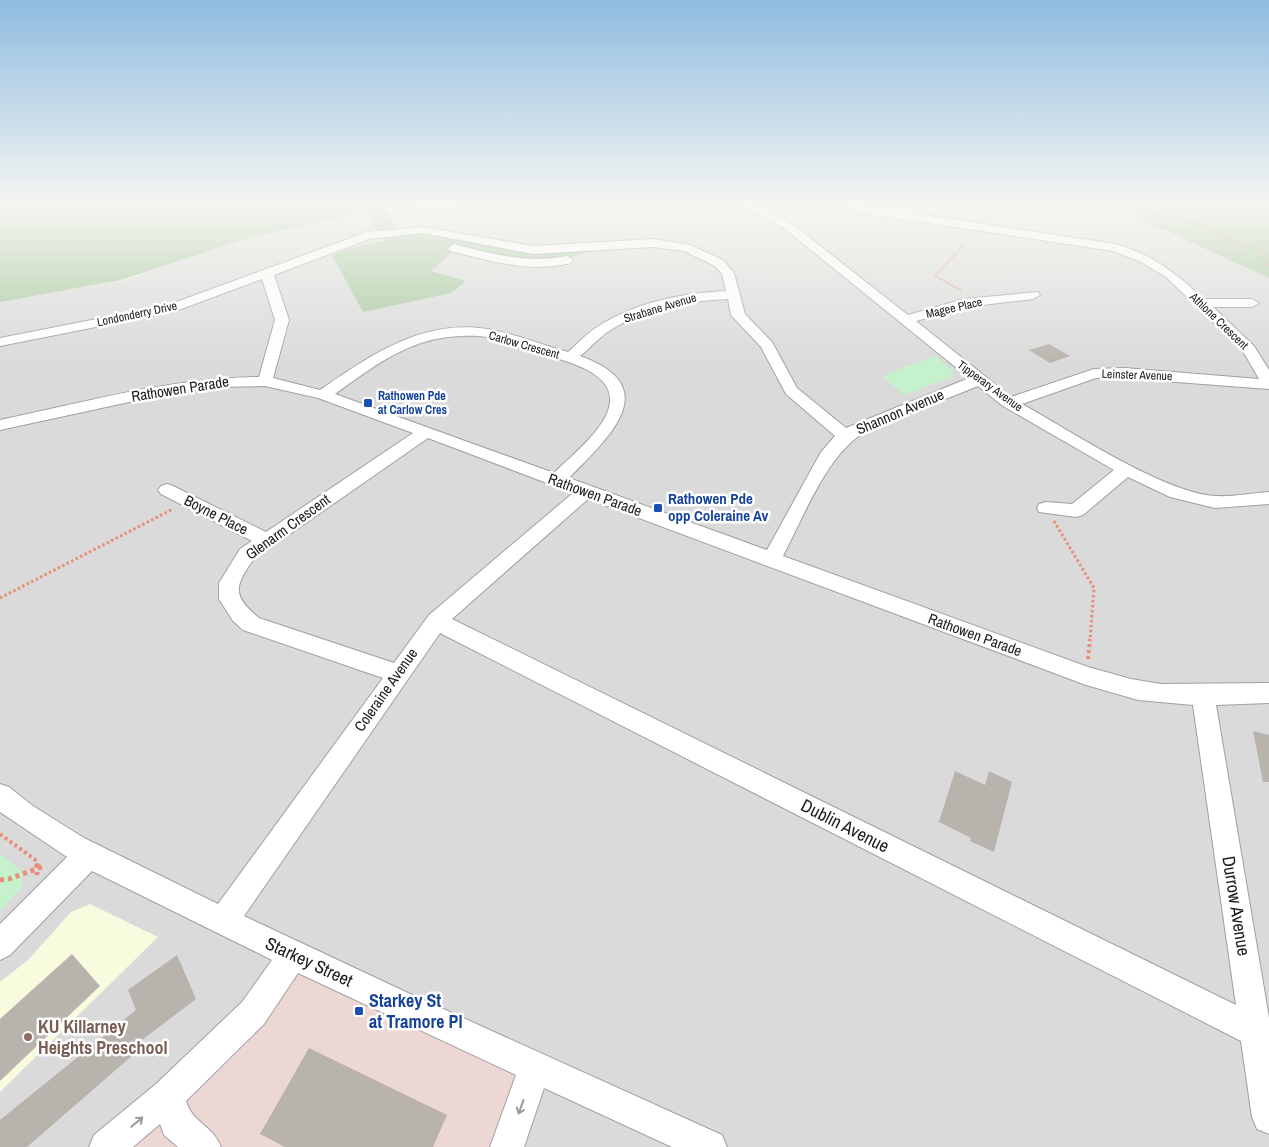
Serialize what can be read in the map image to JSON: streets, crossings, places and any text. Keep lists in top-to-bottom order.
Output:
{
  "streets": {
    "street": [
      "Strabane Avenue",
      "Magee Place",
      "Londonderry Drive",
      "Athlone Crescent",
      "Carlow Crescent",
      "Leinster Avenue",
      "Tipperary Avenue",
      "Rathowen Parade",
      "Shannon Avenue",
      "Boyne Place",
      "Glenarm Crescent",
      "Coleraine Avenue",
      "Dublin Avenue",
      "Durrow Avenue",
      "Starkey Street"
    ]
  },
  "crossings": [
    ["Strabane Avenue", "Londonderry Drive"],
    ["Strabane Avenue", "Carlow Crescent"],
    ["Magee Place", "Tipperary Avenue"],
    ["Londonderry Drive", "Shannon Avenue"],
    ["Athlone Crescent", "Leinster Avenue"],
    ["Carlow Crescent", "Rathowen Parade"],
    ["Leinster Avenue", "Tipperary Avenue"],
    ["Tipperary Avenue", "Shannon Avenue"],
    ["Rathowen Parade", "Shannon Avenue"],
    ["Rathowen Parade", "Glenarm Crescent"],
    ["Rathowen Parade", "Coleraine Avenue"],
    ["Rathowen Parade", "Durrow Avenue"],
    ["Boyne Place", "Glenarm Crescent"],
    ["Glenarm Crescent", "Coleraine Avenue"],
    ["Coleraine Avenue", "Dublin Avenue"],
    ["Coleraine Avenue", "Starkey Street"],
    ["Dublin Avenue", "Durrow Avenue"]
  ],
  "places": {
    "transit": ["Rathowen Pde at Carlow Cres", "Rathowen Pde opp Coleraine Av", "Starkey St at Tramore Pl"],
    "other": ["KU Killarney Heights Preschool"]
  }
}
